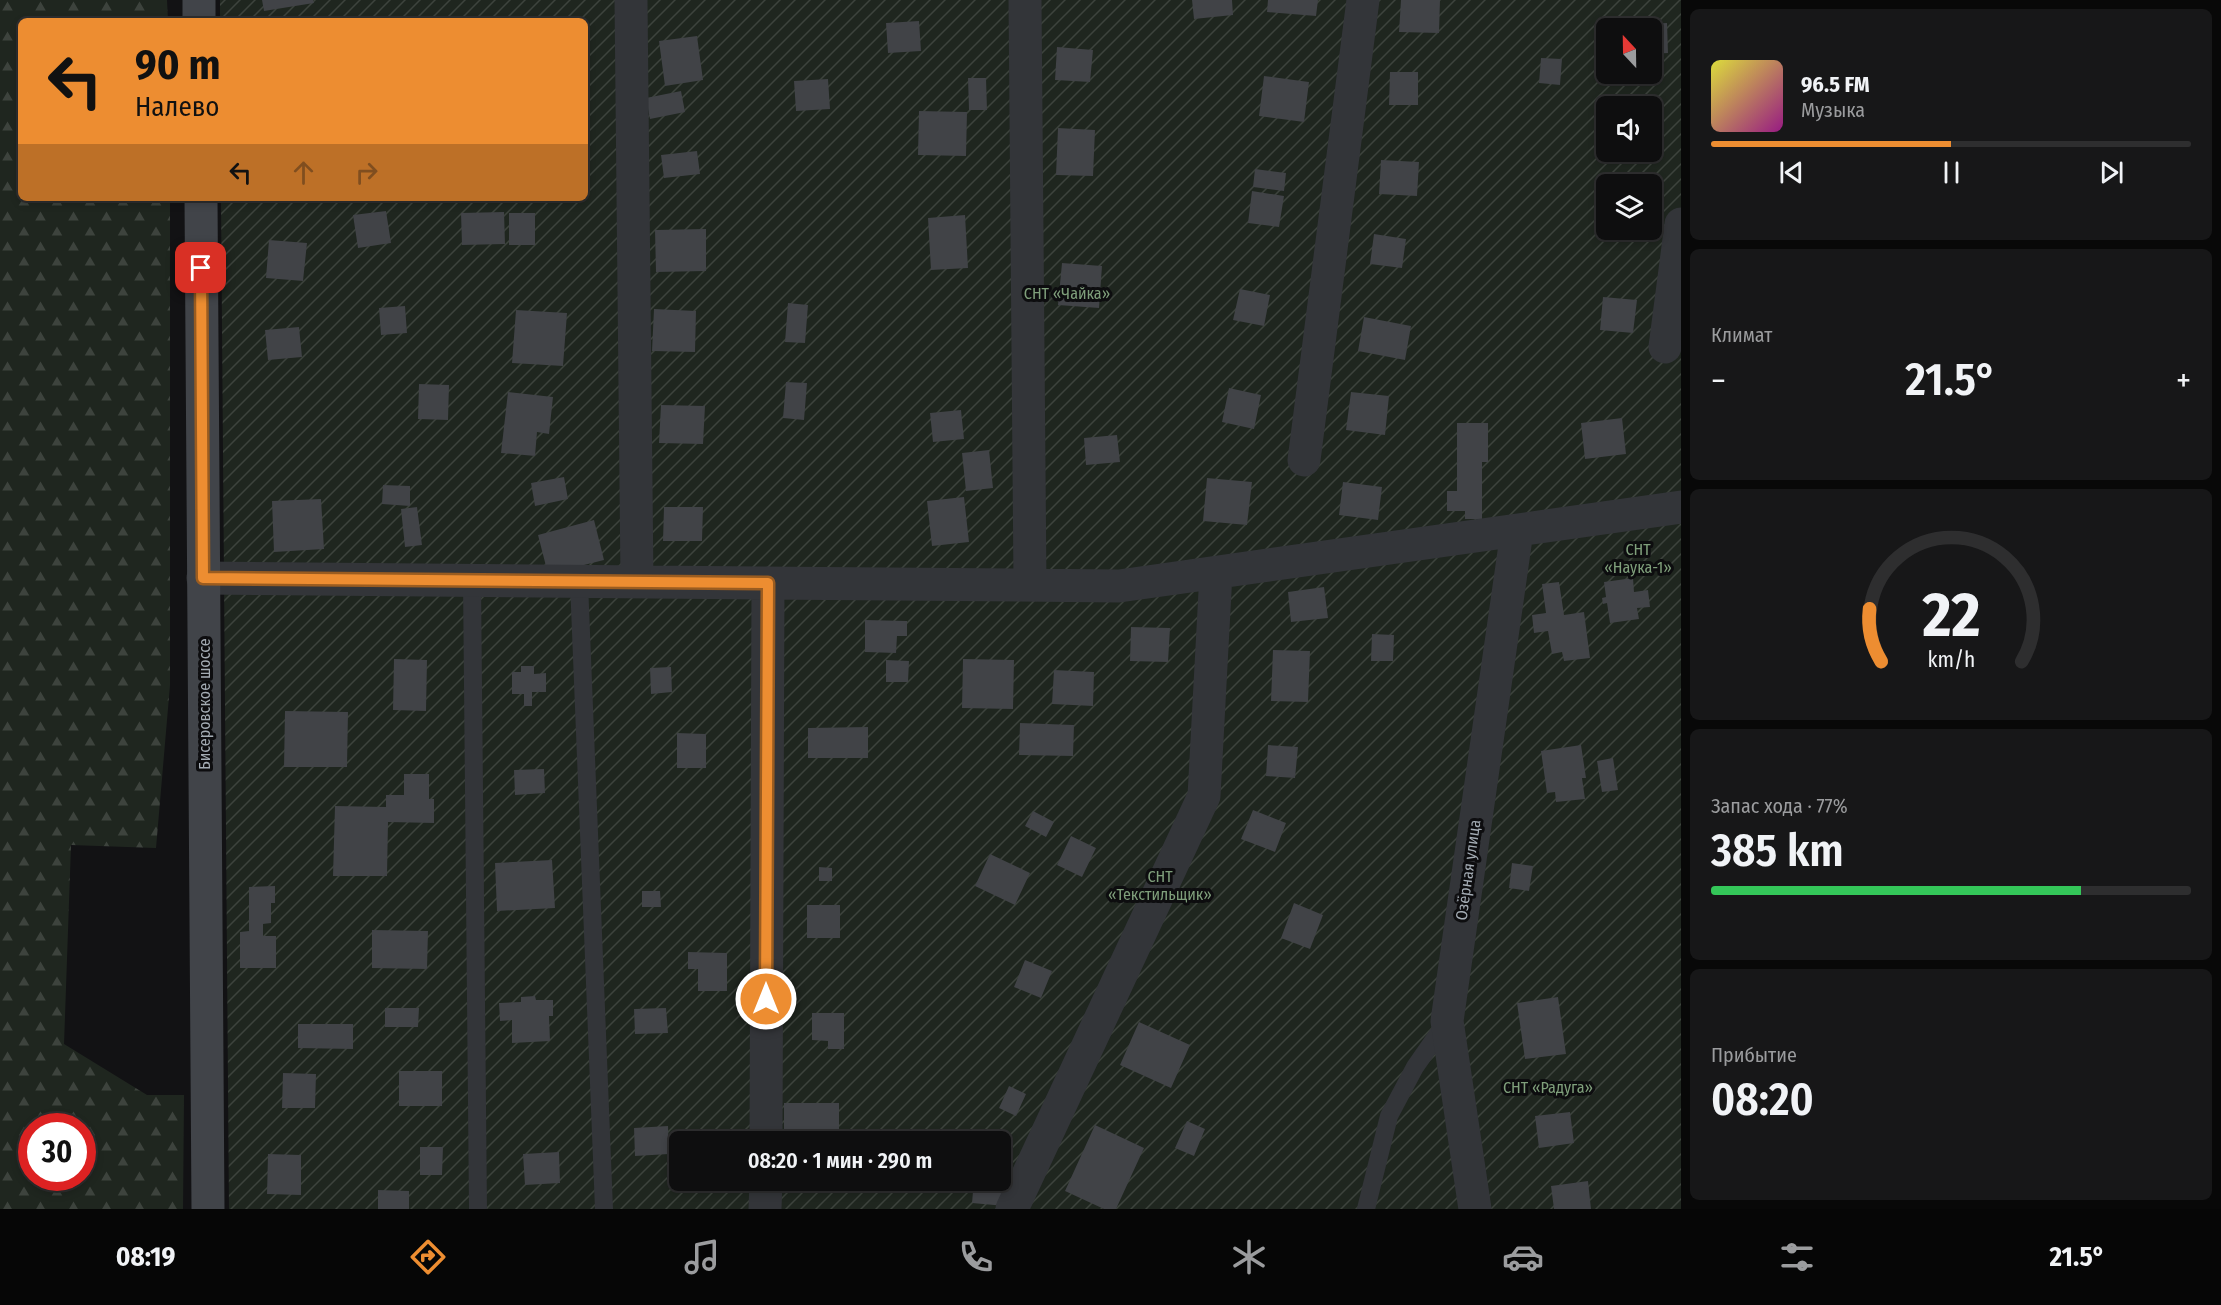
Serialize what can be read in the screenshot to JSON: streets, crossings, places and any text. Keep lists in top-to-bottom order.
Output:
{
  "streets": {
    "main road": ["Бисеровское шоссе"],
    "street": ["Озёрная улица"]
  },
  "parks": [
    "СНТ «Чайка»",
    "СНТ «Наука-1»",
    "СНТ «Текстильщик»",
    "СНТ «Радуга»"
  ],
  "north": "top",
  "page": {
    "turn": ["90 m", "Налево"],
    "song": ["96.5 FM", "Музыка"],
    "tile": [
      "Климат",
      ["Запас хода · 77%", "385 km"],
      ["Прибытие", "08:20"]
    ],
    "heat": ["−", "21.5°", "+"],
    "limit": "30",
    "trip": "08:20 · 1 мин · 290 m",
    "tabs": ["08:19", "21.5°"],
    "gauge": ["22", "km/h"]
  }
}
